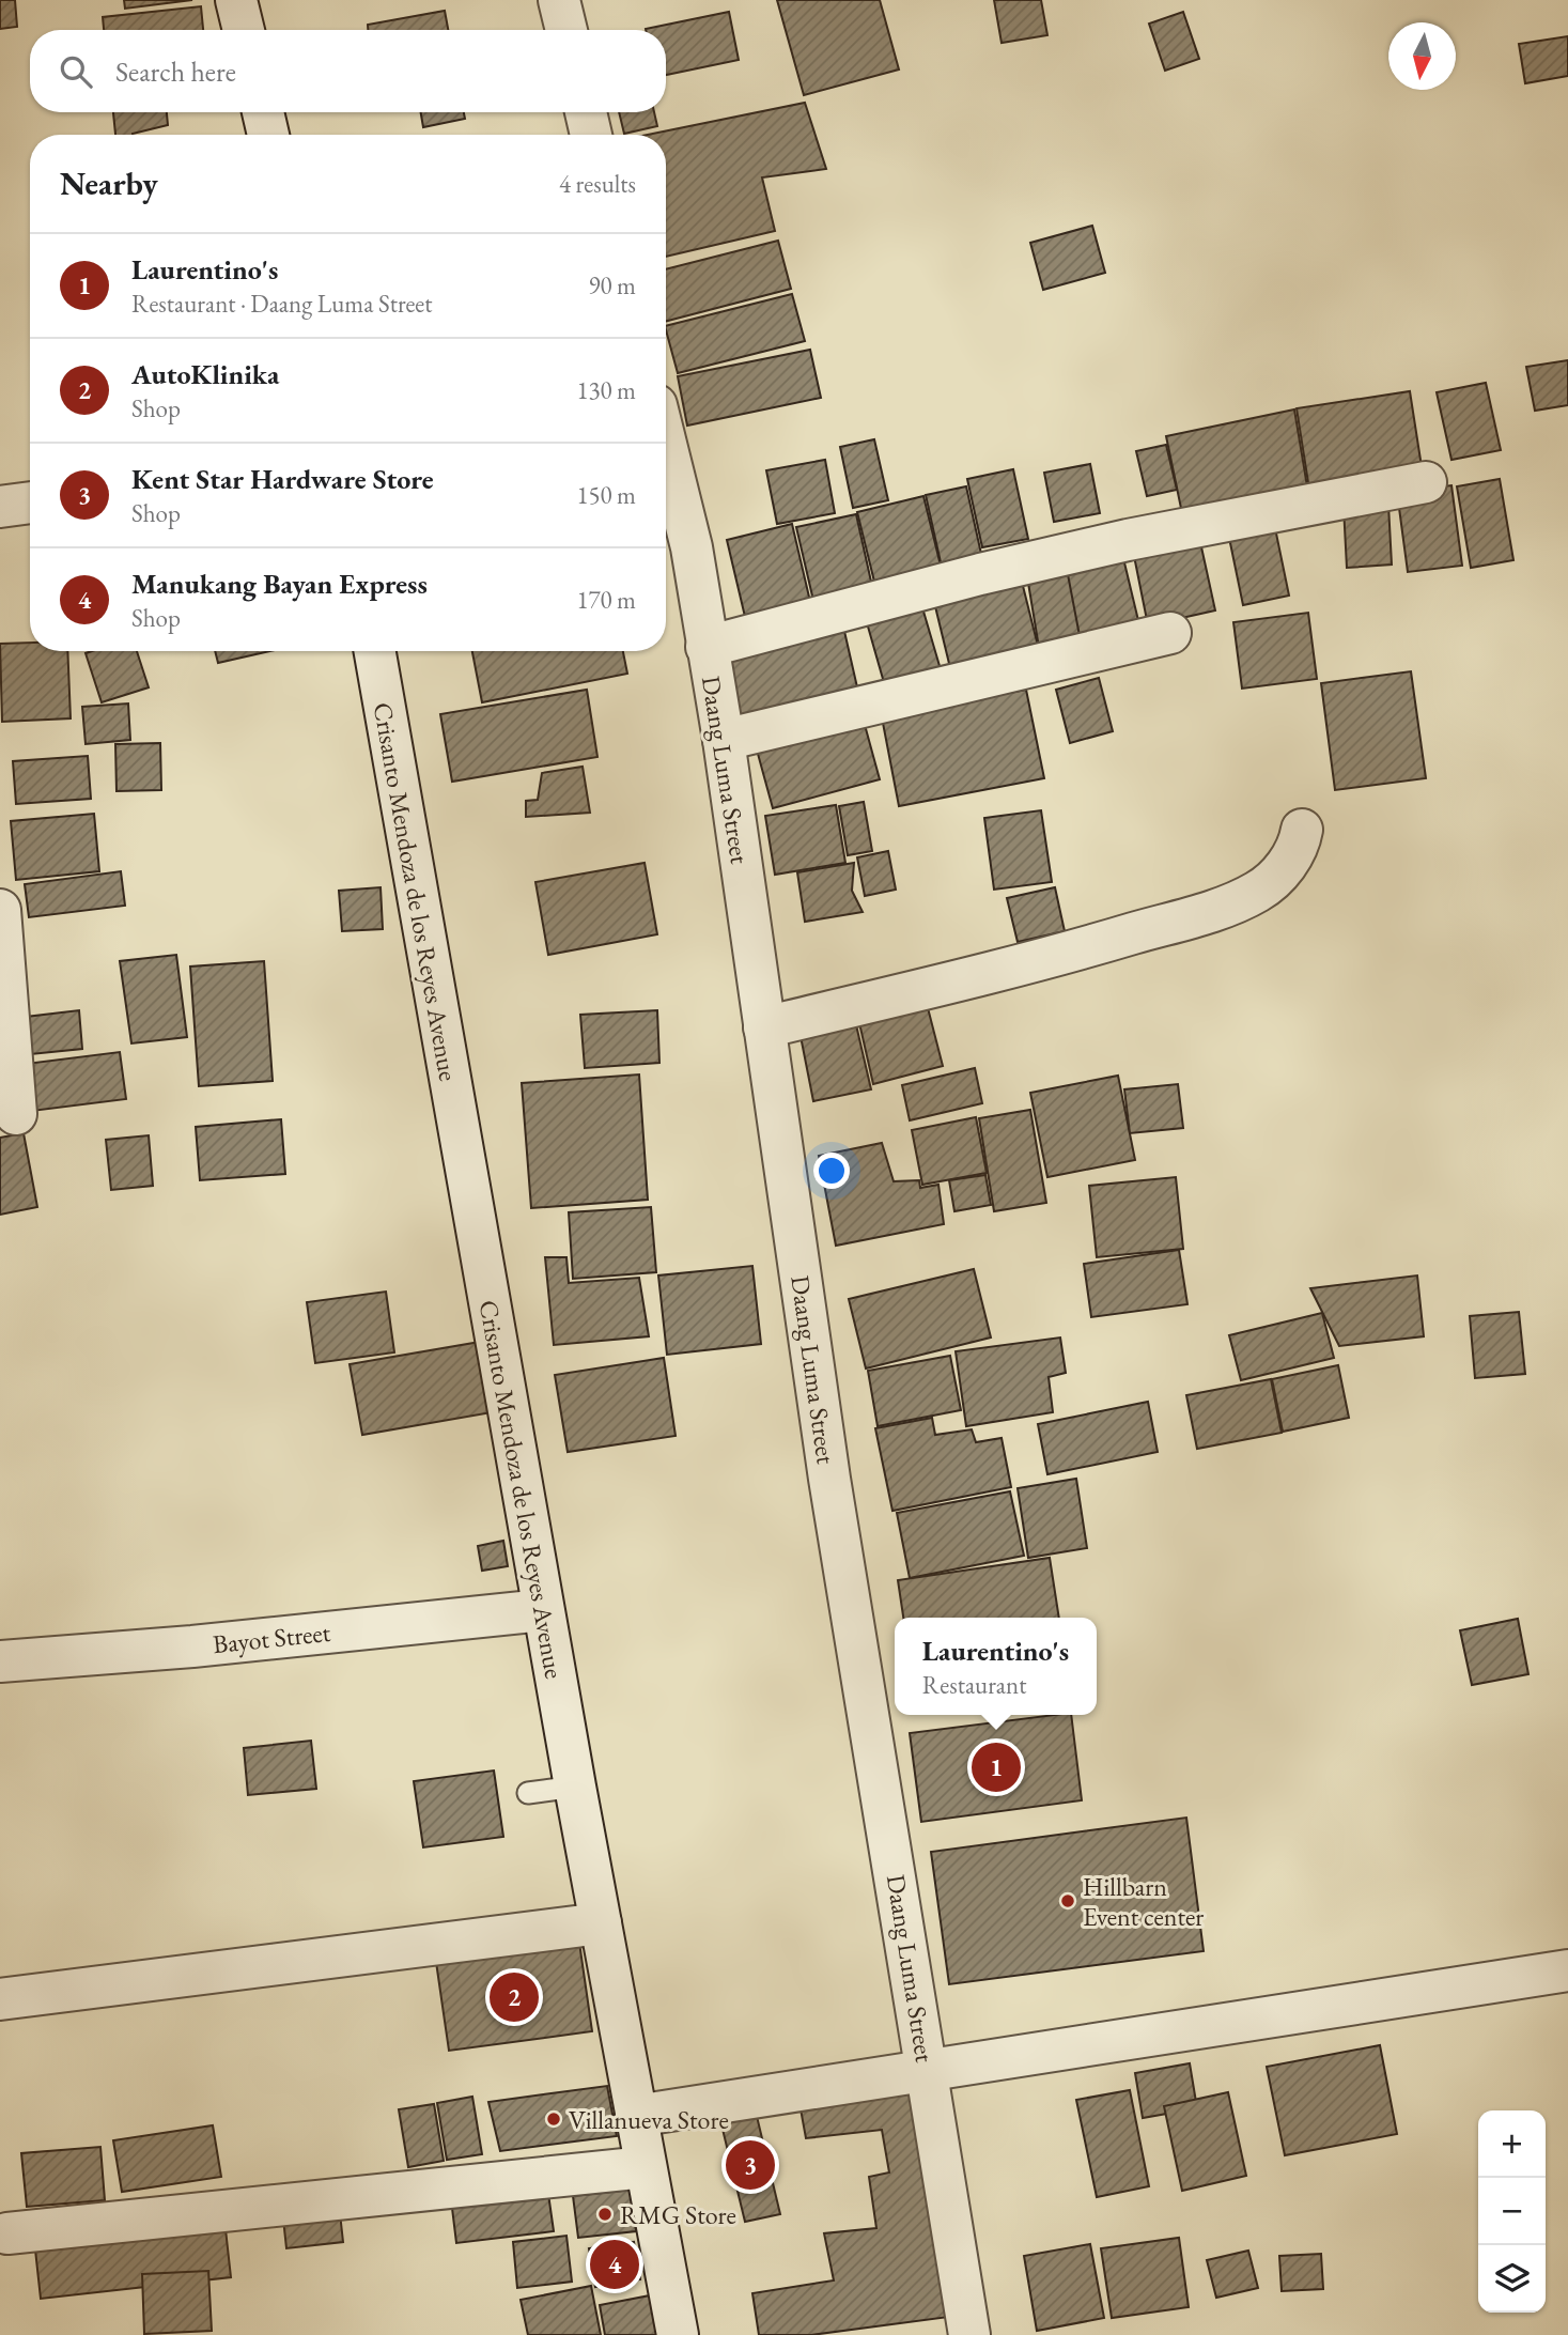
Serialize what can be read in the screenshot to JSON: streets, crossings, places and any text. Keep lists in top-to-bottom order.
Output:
{
  "streets": {
    "street": ["Daang Luma Street", "Crisanto Mendoza de los Reyes Avenue", "Bayot Street"]
  },
  "crossings": [
    ["Crisanto Mendoza de los Reyes Avenue", "Bayot Street"]
  ],
  "places": ["Hillbarn Event center", "Villanueva Store", "RMG Store"],
  "north": "bottom",
  "page": {
    "search": "Search here",
    "heading": ["Nearby", "4 results"],
    "list": [
      {
        "mark": "1",
        "name": "Laurentino's",
        "note": "Restaurant · Daang Luma Street",
        "value": "90 m"
      },
      {
        "mark": "2",
        "name": "AutoKlinika",
        "note": "Shop",
        "value": "130 m"
      },
      {
        "mark": "3",
        "name": "Kent Star Hardware Store",
        "note": "Shop",
        "value": "150 m"
      },
      {
        "mark": "4",
        "name": "Manukang Bayan Express",
        "note": "Shop",
        "value": "170 m"
      }
    ],
    "popup": ["Laurentino's", "Restaurant"],
    "pins": [
      "1",
      "2",
      "3",
      "4"
    ],
    "map_buttons": ["+", "−"]
  }
}
